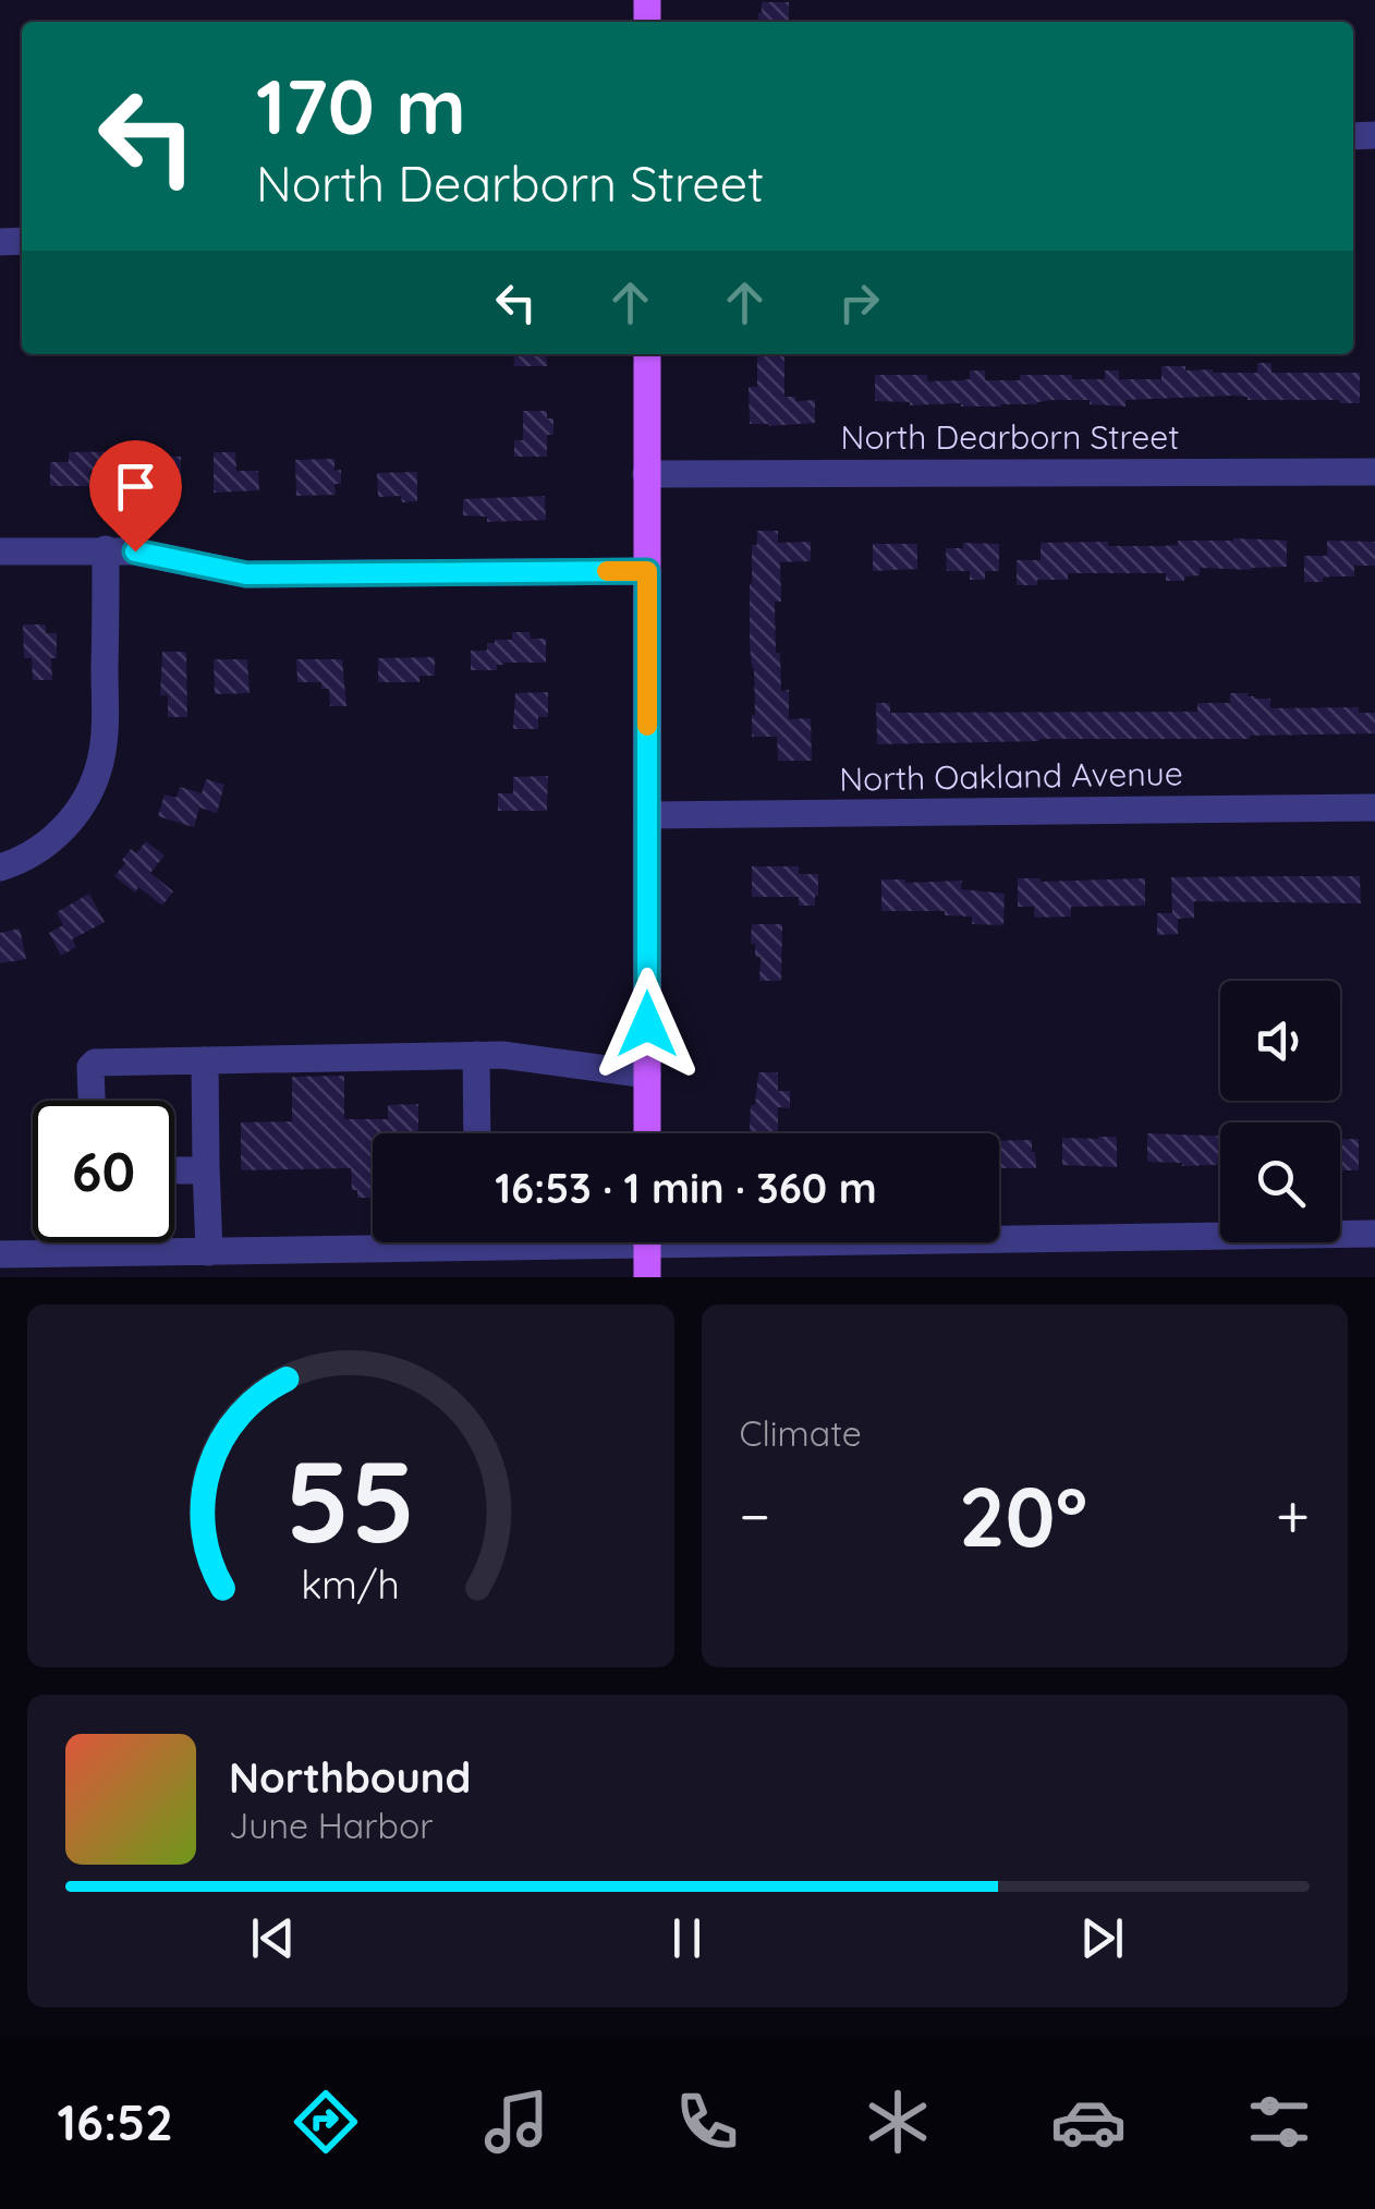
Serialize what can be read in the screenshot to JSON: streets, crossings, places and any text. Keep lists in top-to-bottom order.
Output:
{
  "streets": {
    "street": ["North Dearborn Street", "North Oakland Avenue"]
  },
  "page": {
    "turn": ["170 m", "North Dearborn Street"],
    "limit": "60",
    "trip": "16:53 · 1 min · 360 m",
    "tile": "Climate",
    "heat": ["−", "20°", "+"],
    "song": ["Northbound", "June Harbor"],
    "tabs": "16:52",
    "gauge": ["55", "km/h"]
  }
}
